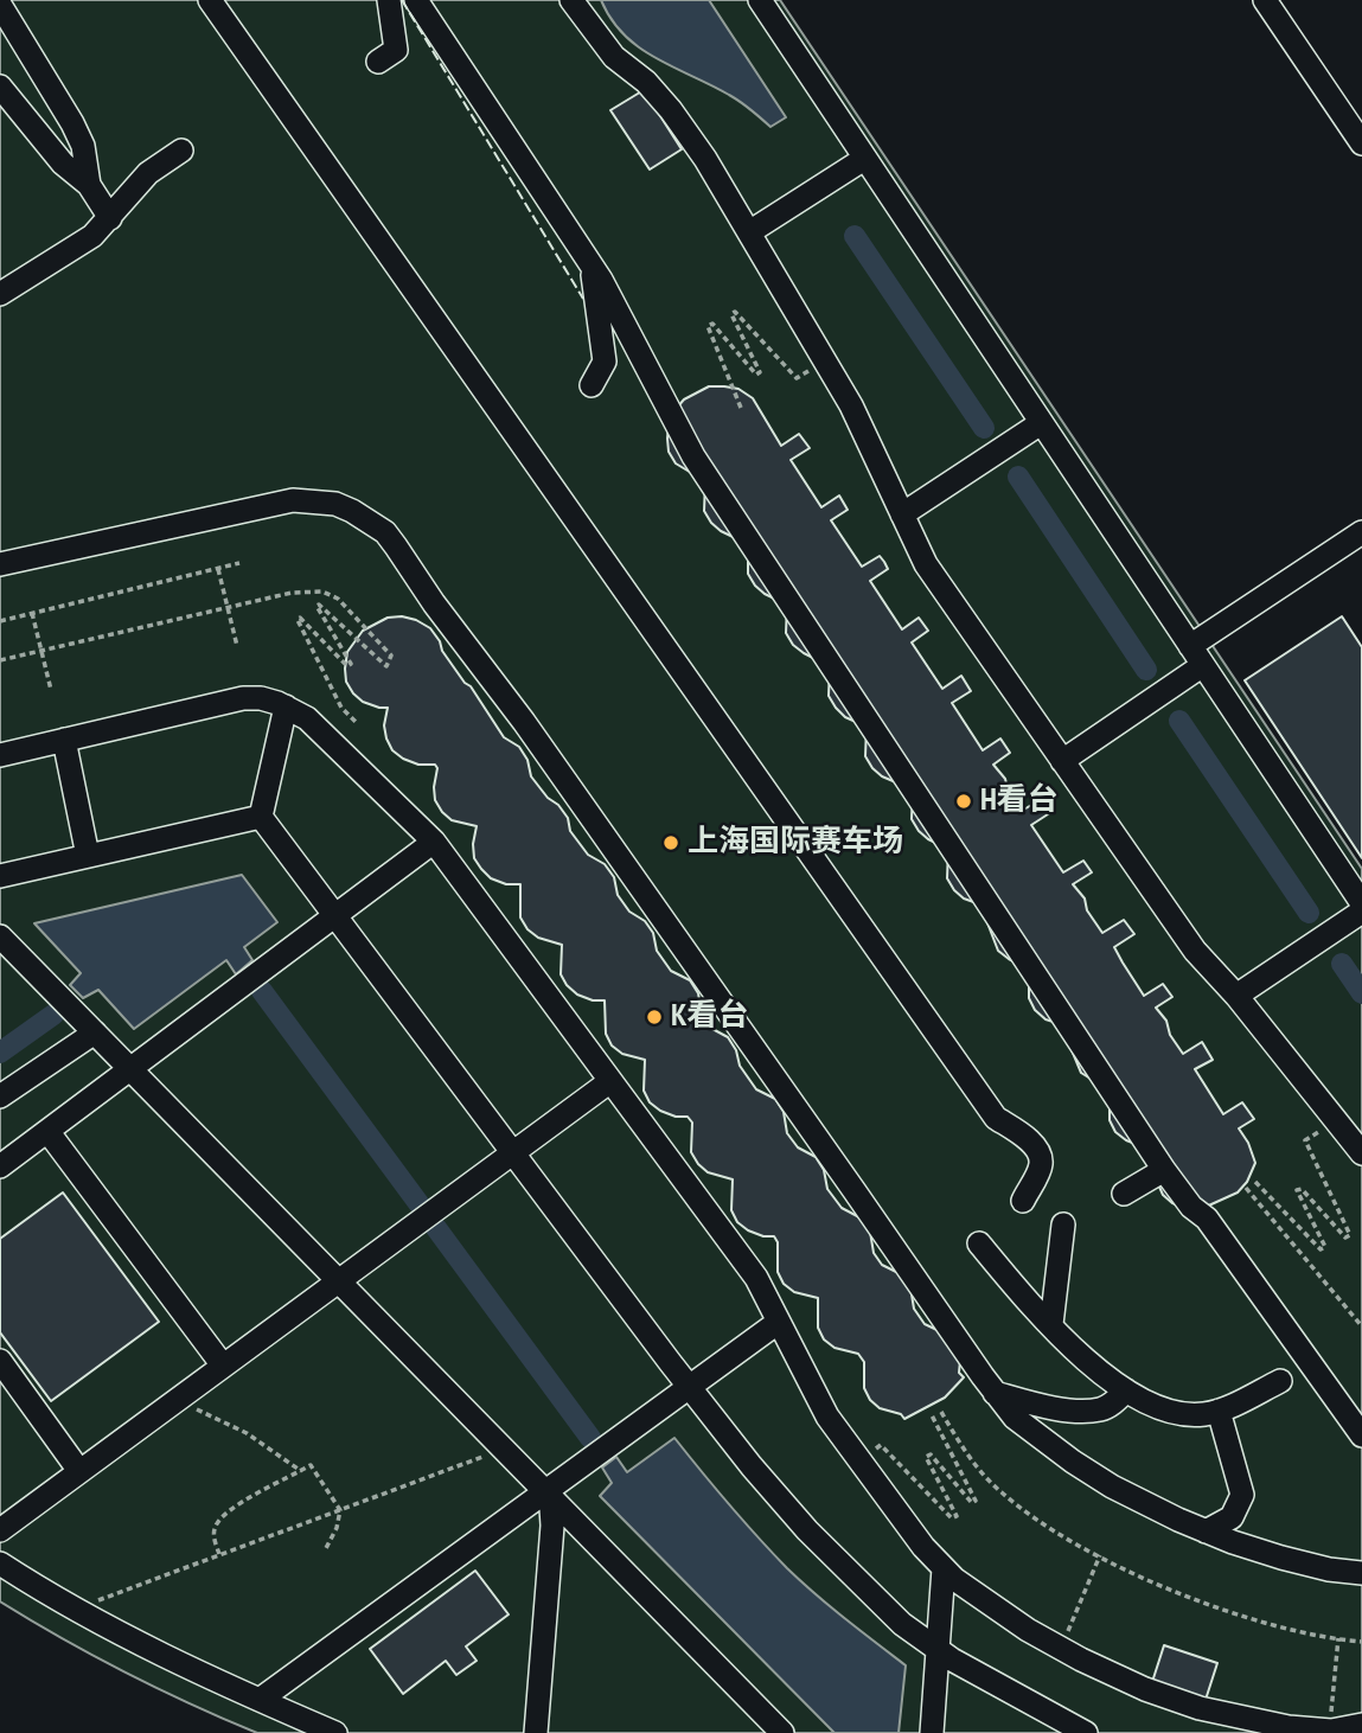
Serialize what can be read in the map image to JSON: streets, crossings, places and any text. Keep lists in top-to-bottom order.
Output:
{
  "places": ["H看台", "上海国际赛车场", "K看台"]
}
